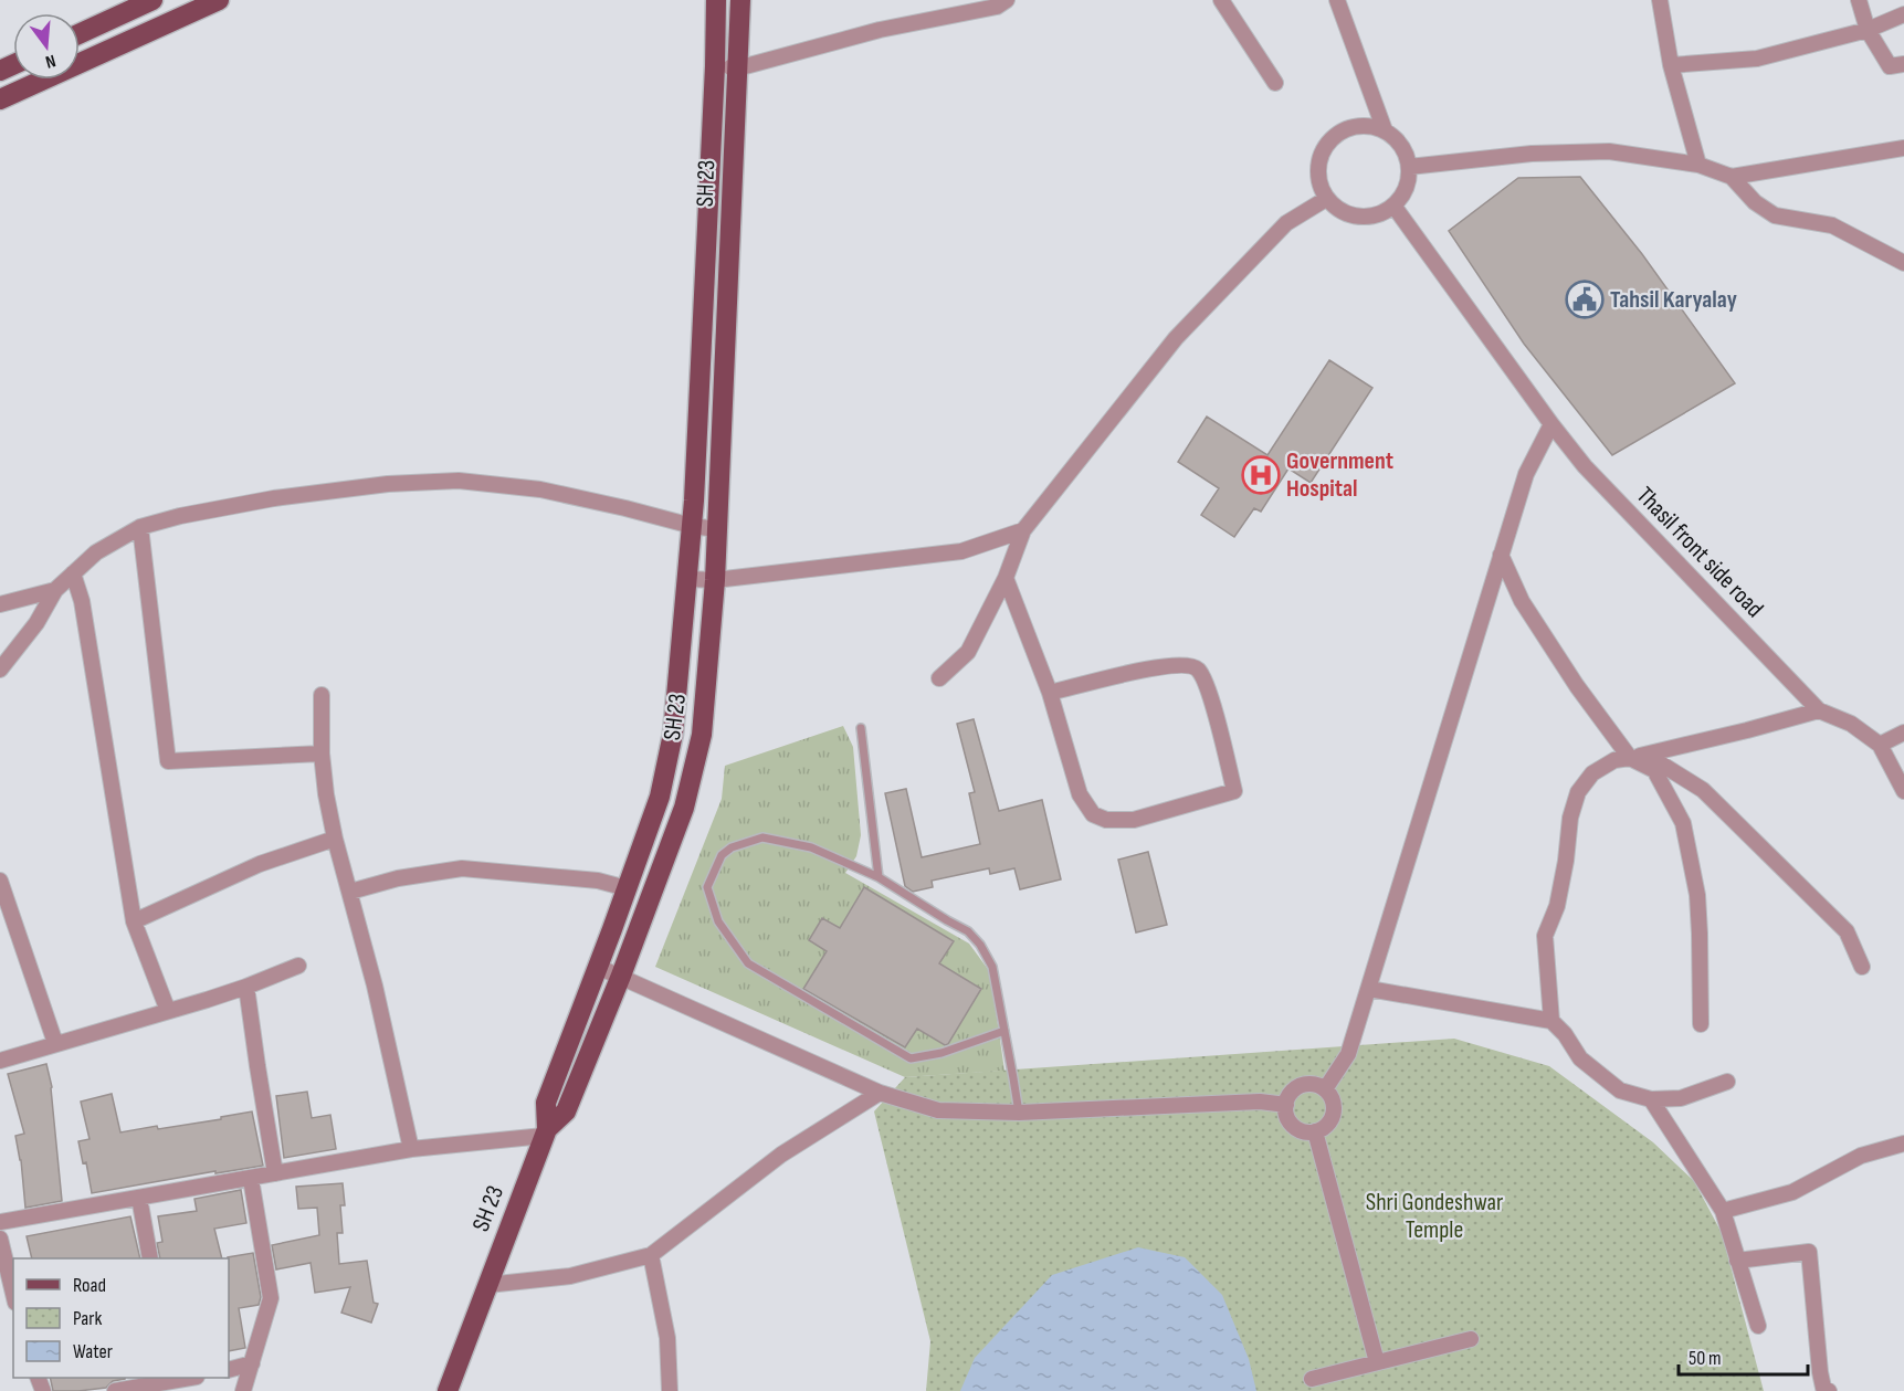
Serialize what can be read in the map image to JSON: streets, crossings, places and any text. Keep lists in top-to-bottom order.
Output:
{
  "streets": {
    "main road": ["SH 23"],
    "street": ["Thasil front side road"]
  },
  "parks": ["Shri Gondeshwar Temple"],
  "places": {
    "public building": ["Tahsil Karyalay"],
    "hospital": ["Government Hospital"]
  },
  "legend": ["Road", "Park", "Water"],
  "scale_bar": "50 m",
  "north": "bottom"
}
